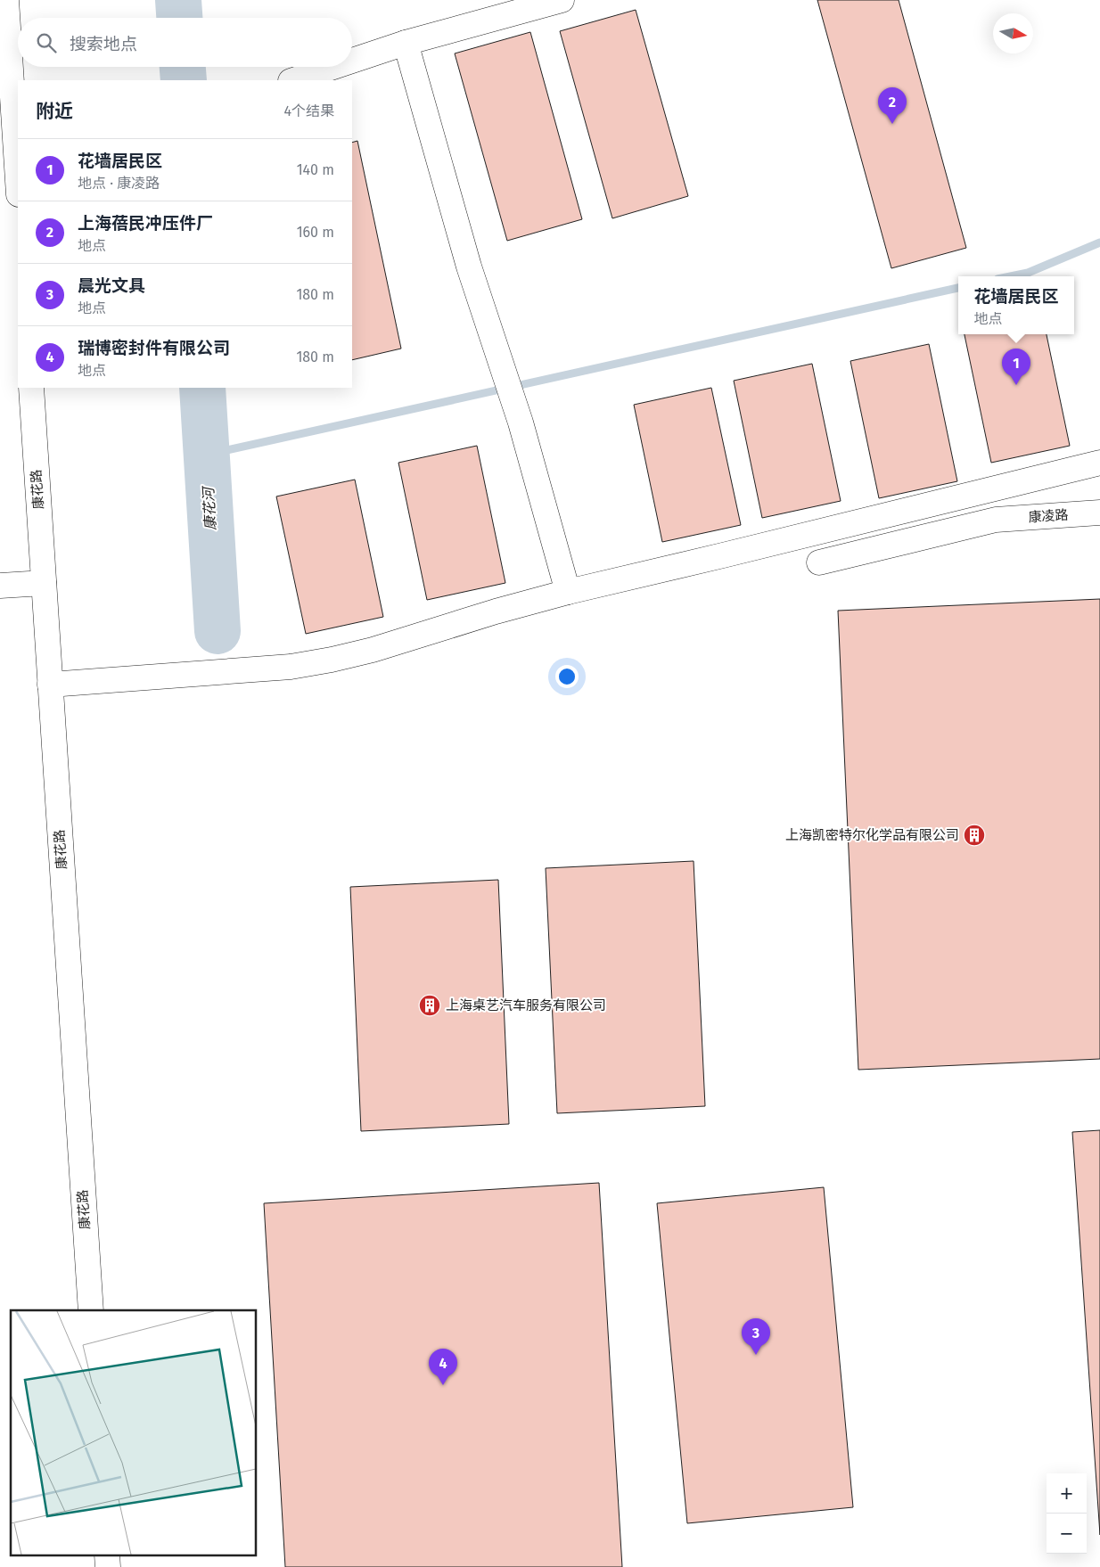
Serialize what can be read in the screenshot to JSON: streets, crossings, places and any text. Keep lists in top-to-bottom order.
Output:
{
  "streets": {
    "street": ["康花路", "康凌路"]
  },
  "water": ["康花河"],
  "places": {
    "building": ["上海凯密特尔化学品有限公司", "上海桌艺汽车服务有限公司"]
  },
  "north": "right",
  "page": {
    "search": "搜索地点",
    "heading": ["附近", "4个结果"],
    "pins": [
      "2",
      "1",
      "3",
      "4"
    ],
    "list": [
      {
        "mark": "1",
        "name": "花墙居民区",
        "note": "地点 · 康凌路",
        "value": "140 m"
      },
      {
        "mark": "2",
        "name": "上海蓓民冲压件厂",
        "note": "地点",
        "value": "160 m"
      },
      {
        "mark": "3",
        "name": "晨光文具",
        "note": "地点",
        "value": "180 m"
      },
      {
        "mark": "4",
        "name": "瑞博密封件有限公司",
        "note": "地点",
        "value": "180 m"
      }
    ],
    "popup": ["花墙居民区", "地点"],
    "map_buttons": ["+", "−"]
  }
}
